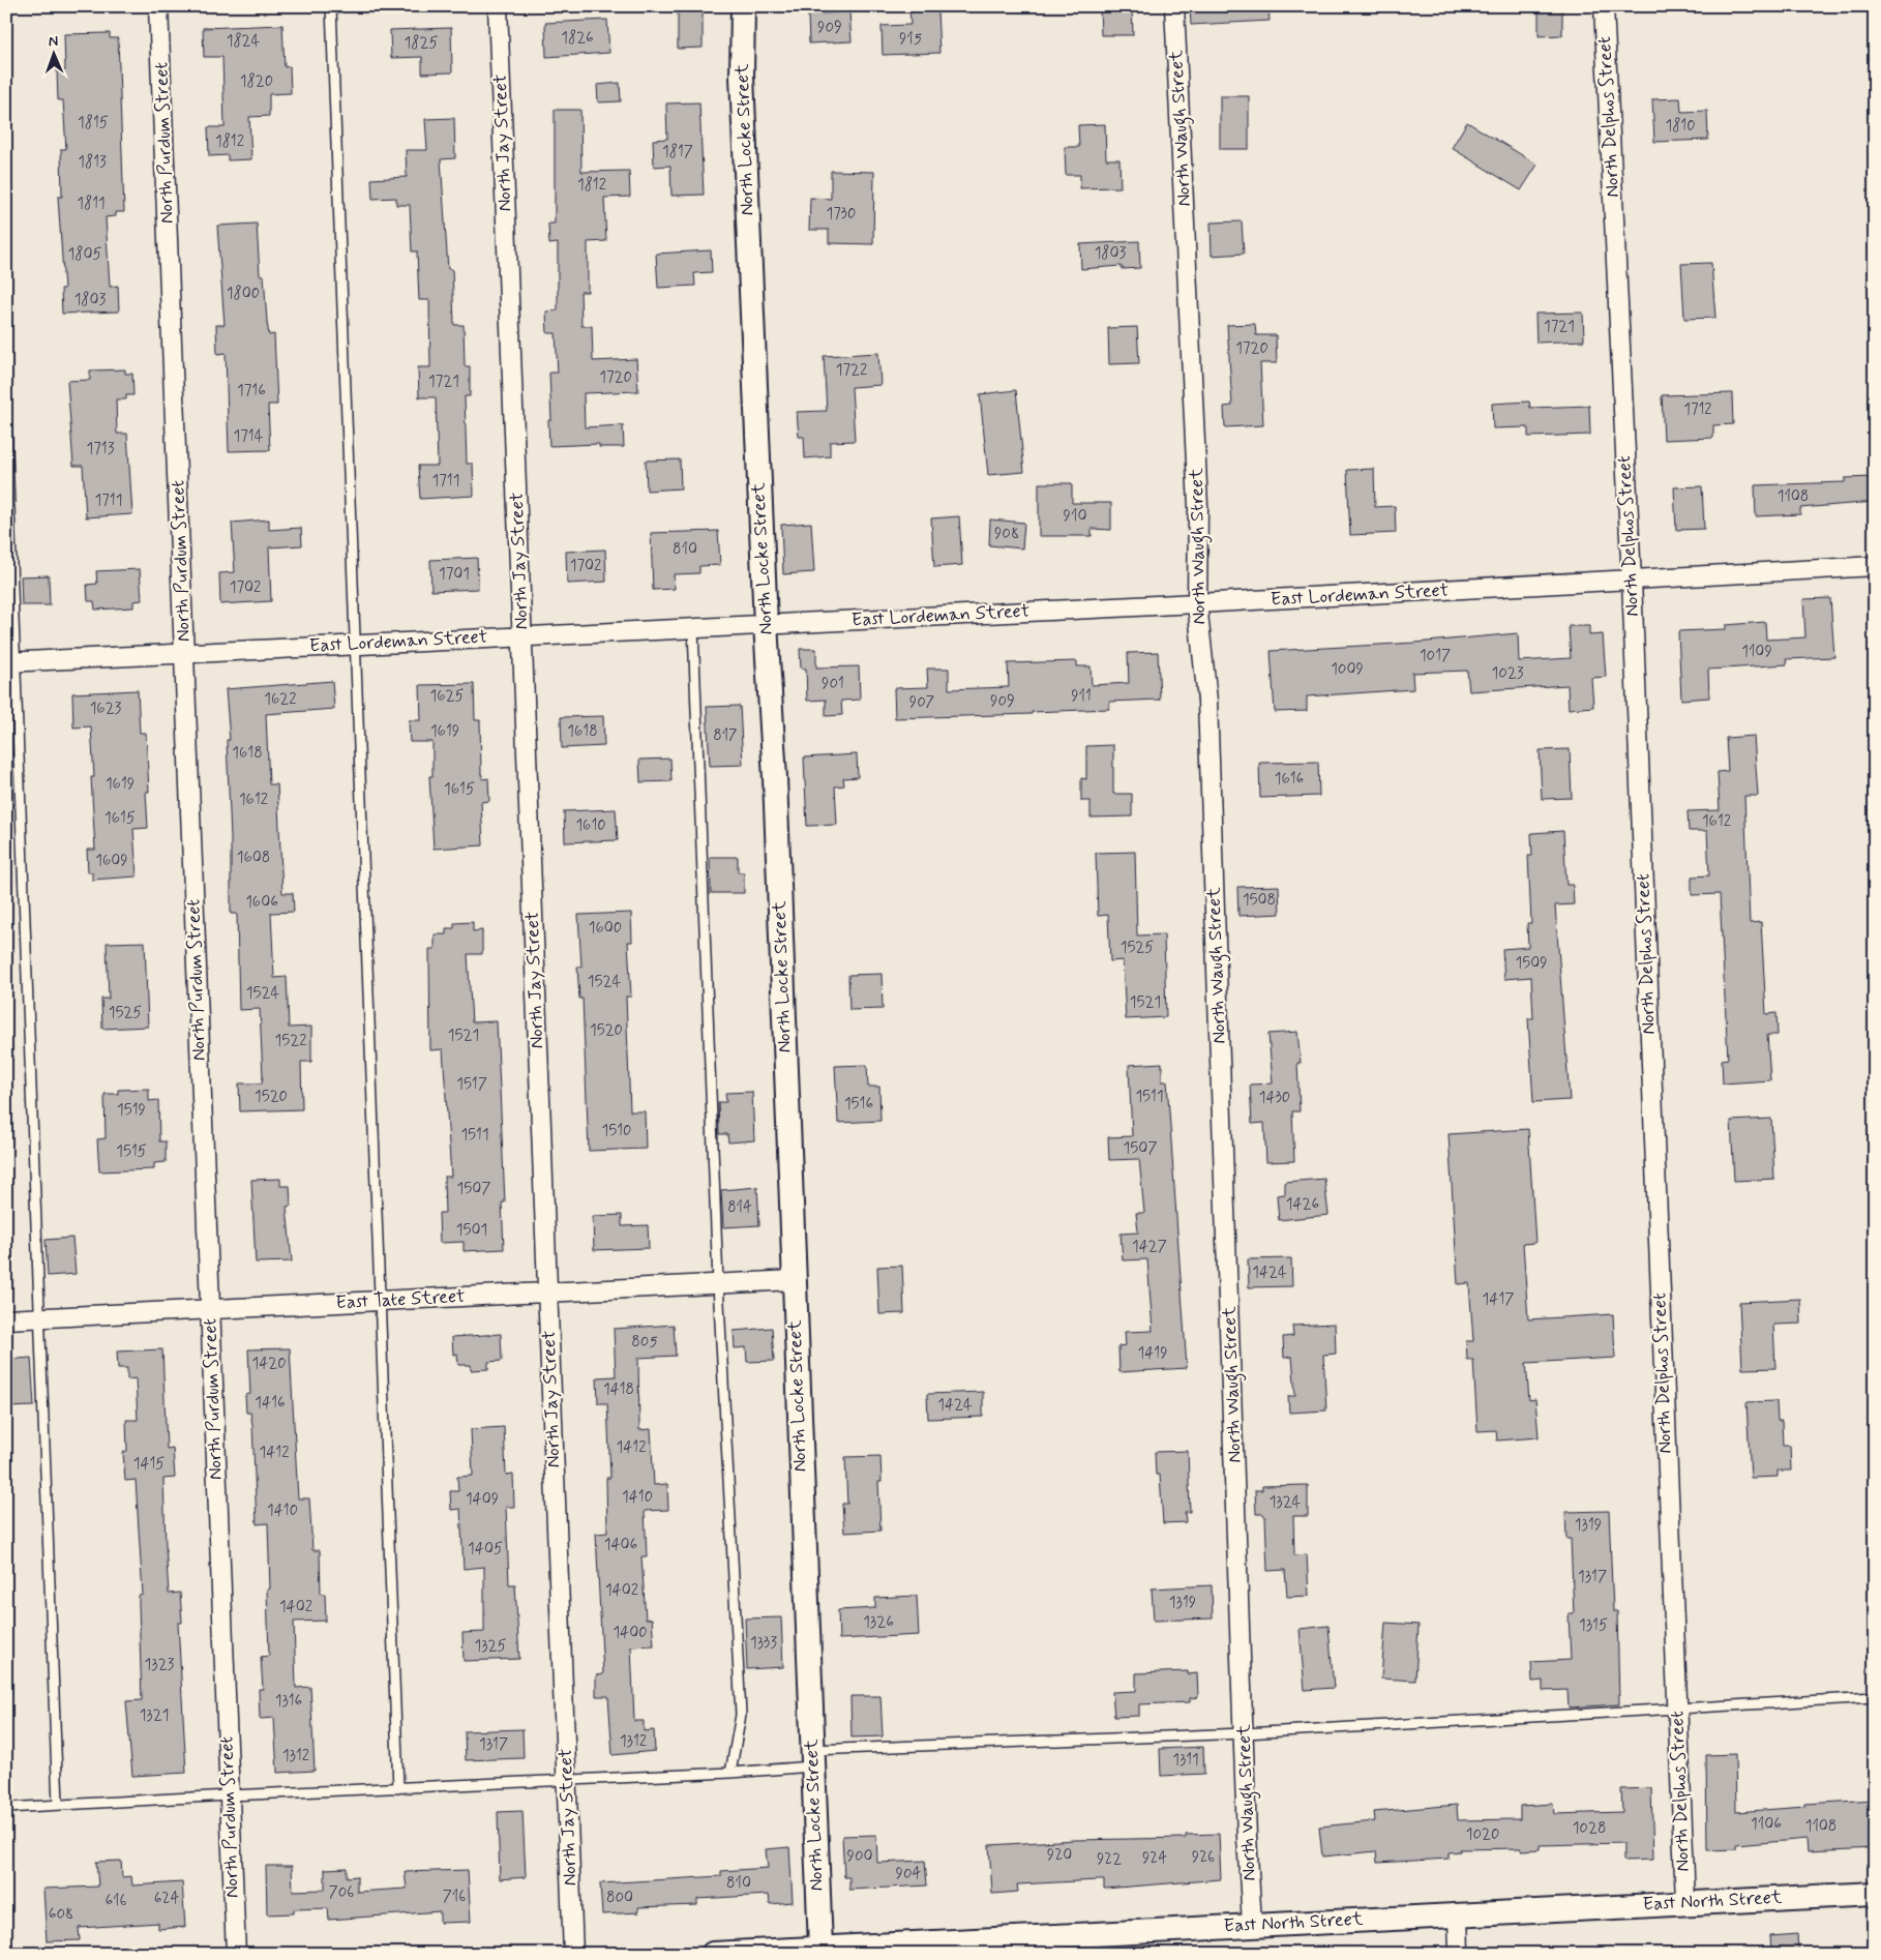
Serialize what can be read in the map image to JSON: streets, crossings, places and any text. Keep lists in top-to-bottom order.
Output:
{
  "streets": {
    "street": [
      "North Delphos Street",
      "North Waugh Street",
      "North Locke Street",
      "North Purdum Street",
      "North Jay Street",
      "East Lordeman Street",
      "East Tate Street",
      "East North Street"
    ]
  },
  "crossings": [
    ["North Delphos Street", "East Lordeman Street"],
    ["North Delphos Street", "East North Street"],
    ["North Waugh Street", "East Lordeman Street"],
    ["North Waugh Street", "East North Street"],
    ["North Locke Street", "East Lordeman Street"],
    ["North Locke Street", "East Tate Street"],
    ["North Locke Street", "East North Street"],
    ["North Purdum Street", "East Lordeman Street"],
    ["North Purdum Street", "East Tate Street"],
    ["North Jay Street", "East Lordeman Street"],
    ["North Jay Street", "East Tate Street"]
  ],
  "house_numbers": [
    "909",
    "1826",
    "915",
    "1824",
    "1825",
    "1820",
    "1815",
    "1810",
    "1812",
    "1817",
    "1813",
    "1812",
    "1811",
    "1730",
    "1803",
    "1805",
    "1800",
    "1803",
    "1721",
    "1720",
    "1722",
    "1720",
    "1721",
    "1716",
    "1712",
    "1714",
    "1713",
    "1711",
    "1108",
    "1711",
    "910",
    "908",
    "810",
    "1702",
    "1701",
    "1702",
    "1109",
    "1017",
    "1009",
    "1023",
    "901",
    "1625",
    "911",
    "1622",
    "909",
    "907",
    "1623",
    "1619",
    "1618",
    "817",
    "1618",
    "1616",
    "1619",
    "1615",
    "1612",
    "1615",
    "1612",
    "1610",
    "1608",
    "1609",
    "1508",
    "1606",
    "1600",
    "1525",
    "1509",
    "1524",
    "1524",
    "1521",
    "1525",
    "1520",
    "1521",
    "1522",
    "1517",
    "1520",
    "1511",
    "1430",
    "1516",
    "1519",
    "1510",
    "1511",
    "1507",
    "1515",
    "1507",
    "1426",
    "814",
    "1501",
    "1427",
    "1424",
    "1417",
    "805",
    "1419",
    "1420",
    "1418",
    "1416",
    "1424",
    "1412",
    "1412",
    "1415",
    "1410",
    "1409",
    "1324",
    "1410",
    "1319",
    "1406",
    "1405",
    "1317",
    "1402",
    "1319",
    "1402",
    "1326",
    "1315",
    "1400",
    "1333",
    "1325",
    "1323",
    "1316",
    "1321",
    "1312",
    "1317",
    "1312",
    "1311",
    "1106",
    "1108",
    "1028",
    "1020",
    "920",
    "900",
    "926",
    "924",
    "922",
    "904",
    "810",
    "706",
    "716",
    "800",
    "624",
    "616",
    "608"
  ],
  "north": "top"
}
